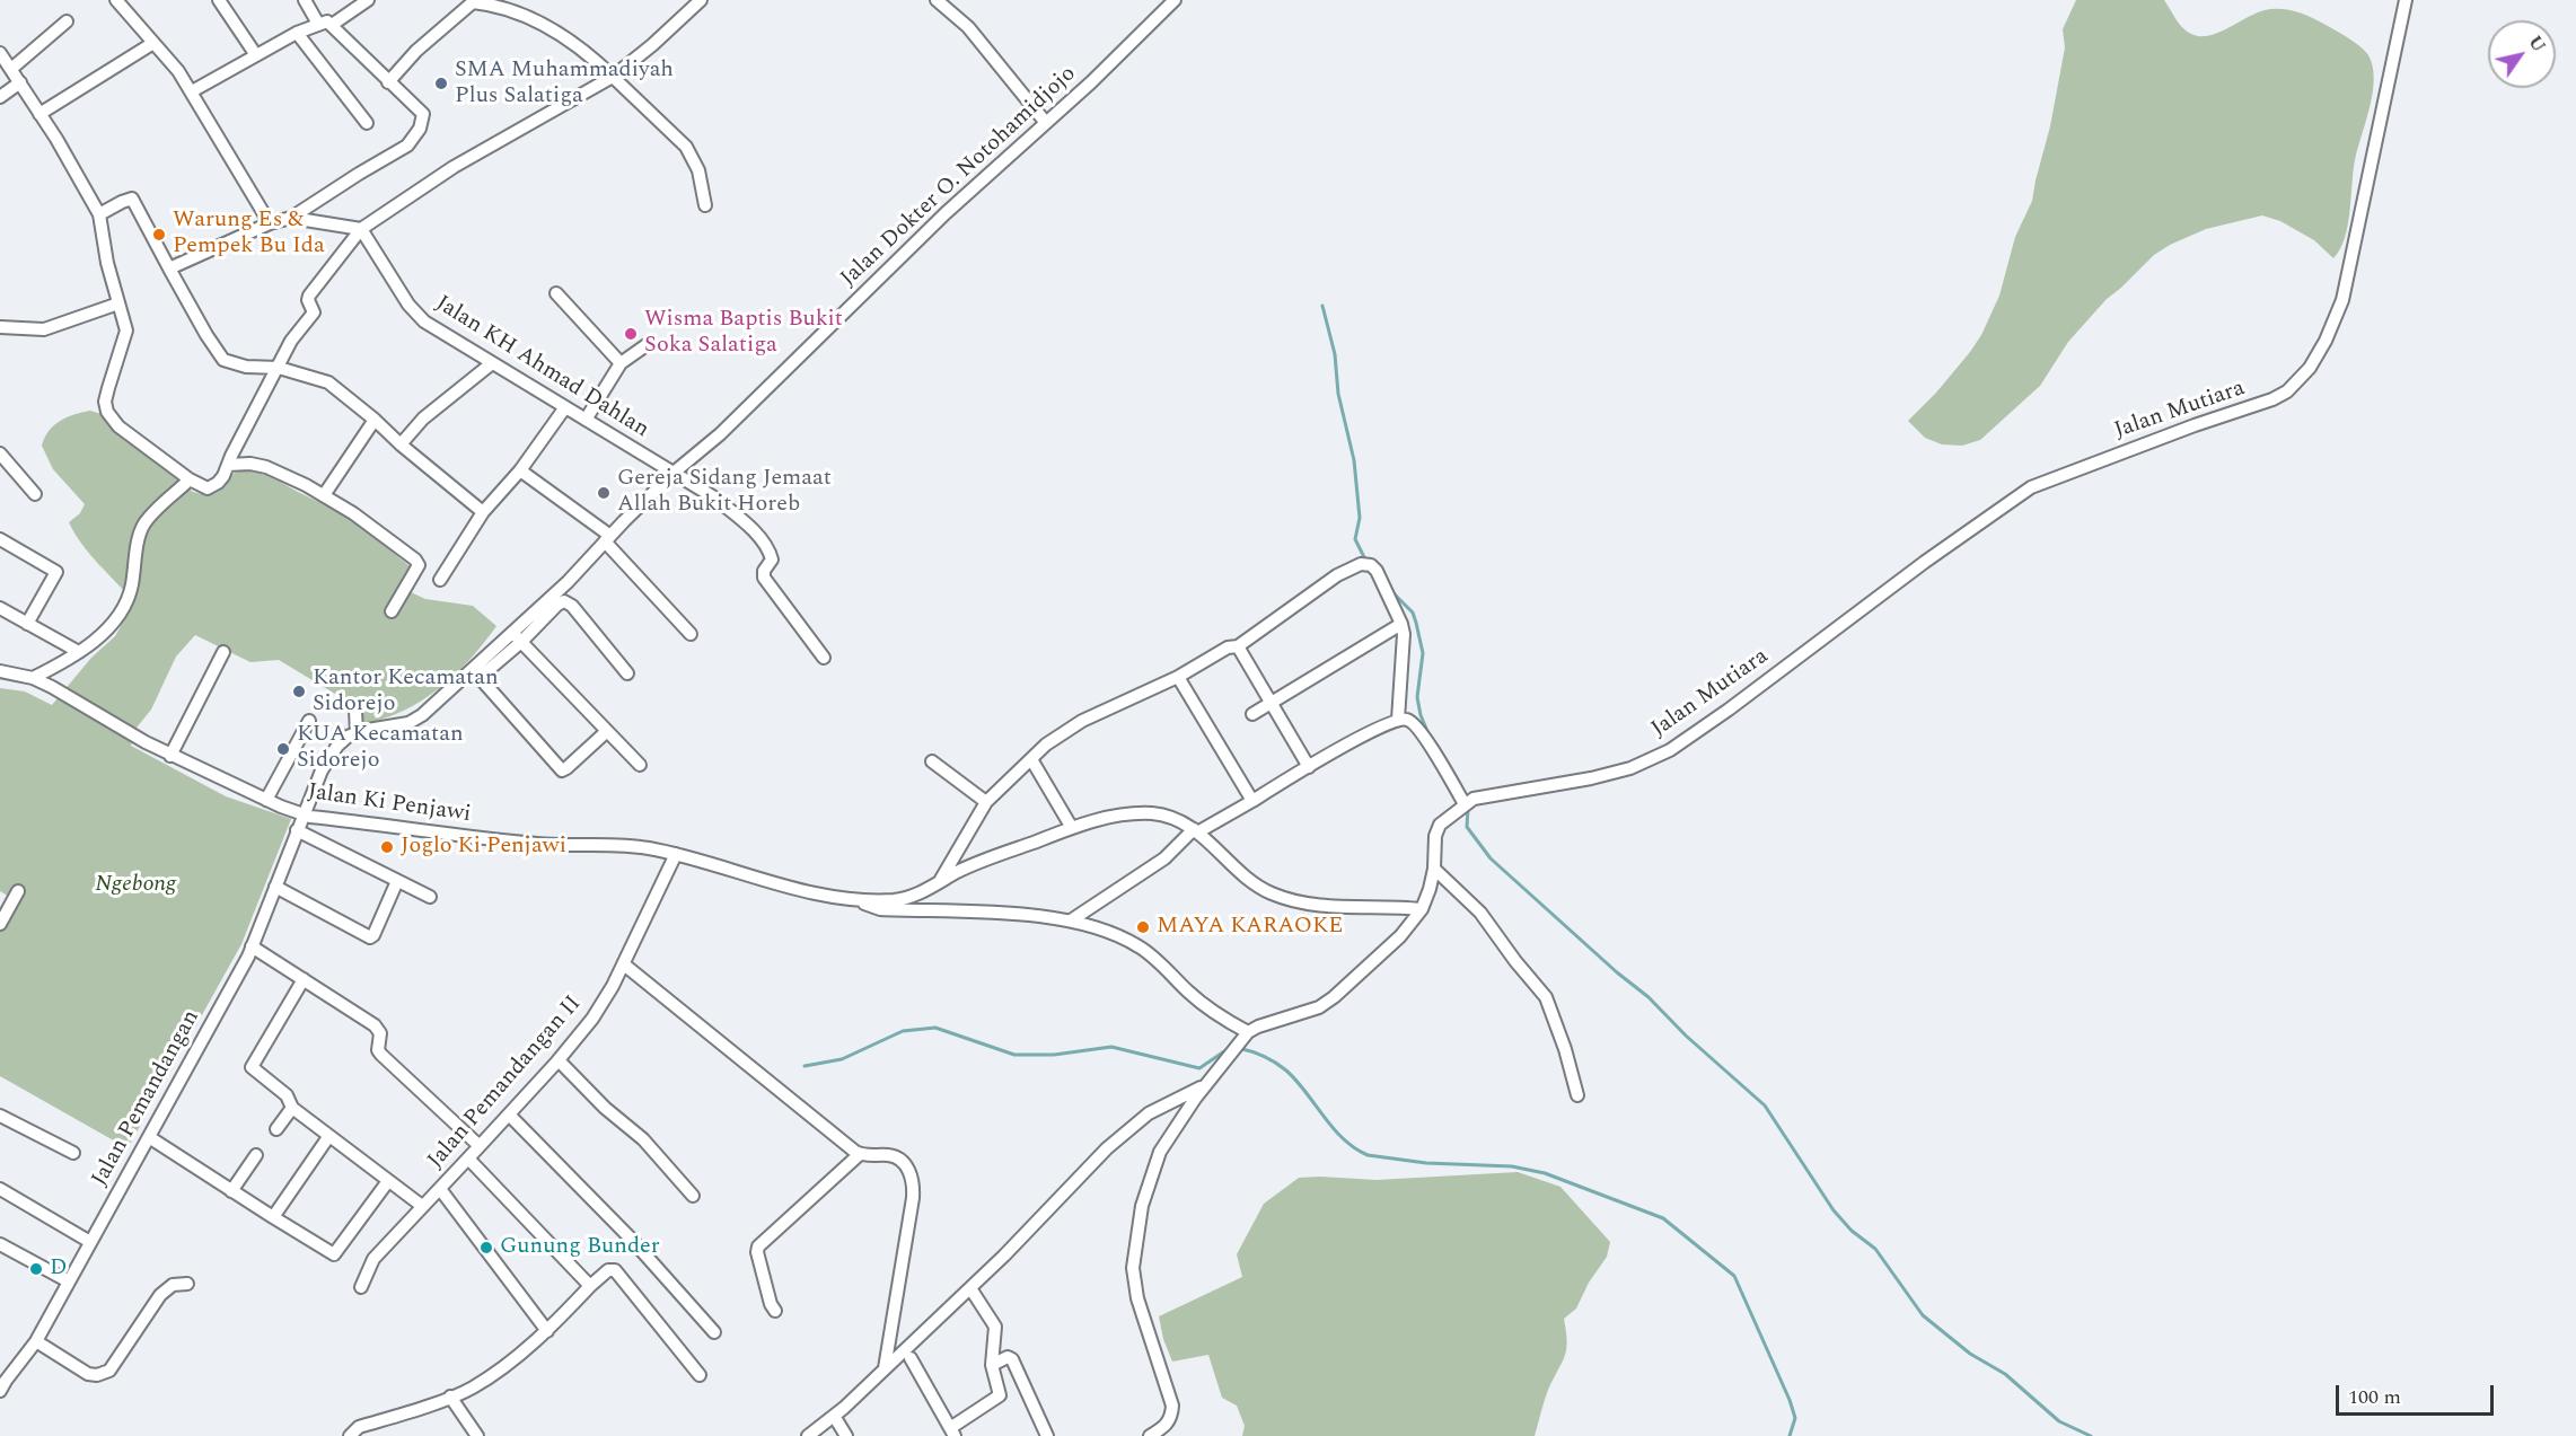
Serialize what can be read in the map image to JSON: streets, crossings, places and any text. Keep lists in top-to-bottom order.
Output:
{
  "streets": {
    "street": [
      "Jalan Dokter O. Notohamidjojo",
      "Jalan KH Ahmad Dahlan",
      "Jalan Mutiara",
      "Jalan Ki Penjawi",
      "Jalan Pemandangan II",
      "Jalan Pemandangan"
    ]
  },
  "crossings": [
    ["Jalan Dokter O. Notohamidjojo", "Jalan KH Ahmad Dahlan"],
    ["Jalan Ki Penjawi", "Jalan Pemandangan II"],
    ["Jalan Ki Penjawi", "Jalan Pemandangan"]
  ],
  "parks": ["Ngebong"],
  "places": [
    "SMA Muhammadiyah Plus Salatiga",
    "Warung Es & Pempek Bu Ida",
    "Wisma Baptis Bukit Soka Salatiga",
    "Gereja Sidang Jemaat Allah Bukit Horeb",
    "Kantor Kecamatan Sidorejo",
    "KUA Kecamatan Sidorejo",
    "Joglo Ki Penjawi",
    "MAYA KARAOKE",
    "Gunung Bunder",
    "D"
  ],
  "scale_bar": "100 m",
  "north": "top right"
}
